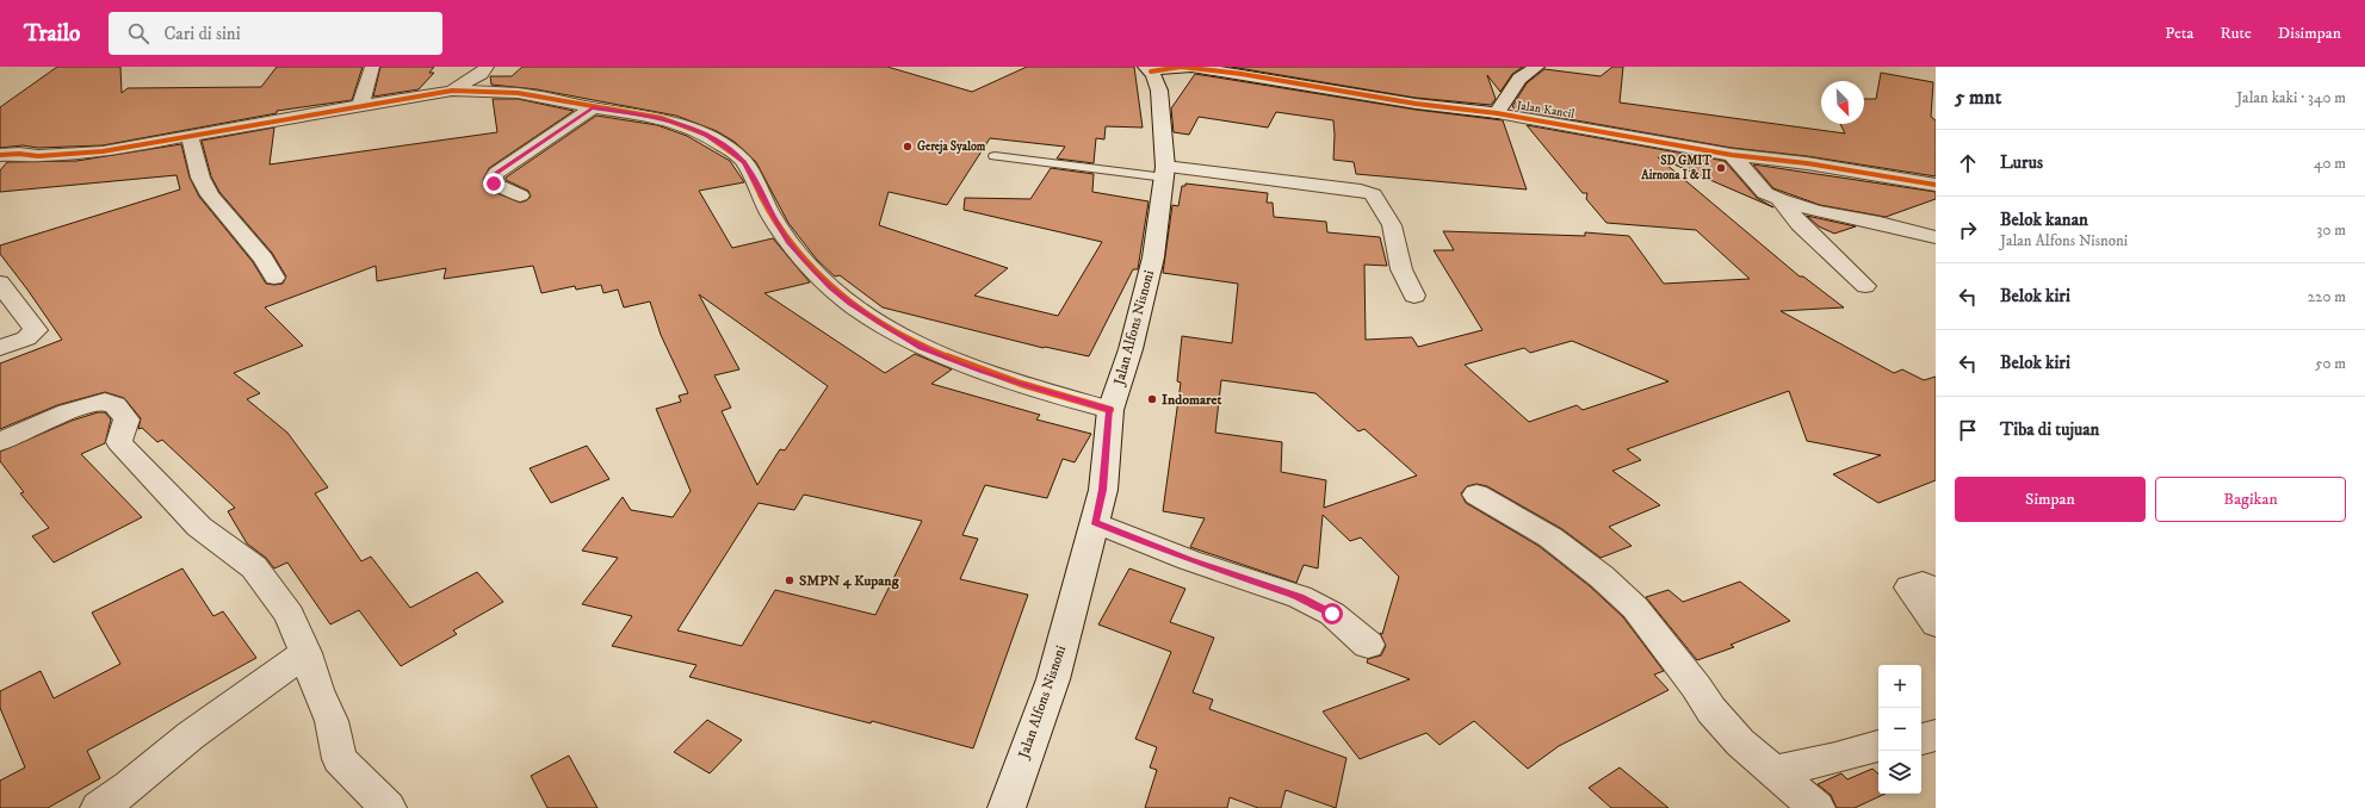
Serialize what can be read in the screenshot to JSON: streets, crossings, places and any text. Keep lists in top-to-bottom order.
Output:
{
  "streets": {
    "street": ["Jalan Kancil", "Jalan Alfons Nisnoni"]
  },
  "crossings": [
    ["Jalan Kancil", "Jalan Alfons Nisnoni"]
  ],
  "places": [
    "Gereja Syalom",
    "SD GMIT Airnona I & II",
    "Indomaret",
    "SMPN 4 Kupang"
  ],
  "north": "bottom right",
  "page": {
    "header": "Trailo",
    "search": "Cari di sini",
    "nav": ["Peta", "Rute", "Disimpan"],
    "heading": ["5 mnt", "Jalan kaki · 340 m"],
    "list": [
      ["Lurus", "40 m"],
      ["Belok kanan", "Jalan Alfons Nisnoni", "30 m"],
      ["Belok kiri", "220 m"],
      ["Belok kiri", "50 m"],
      "Tiba di tujuan"
    ],
    "buttons": ["Simpan", "Bagikan"],
    "map_buttons": ["+", "−"]
  }
}
